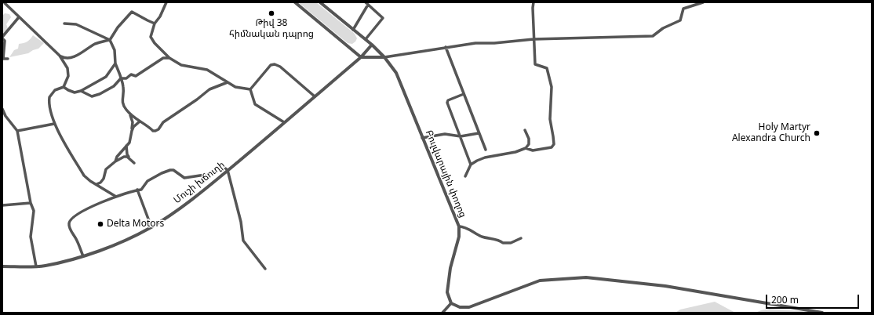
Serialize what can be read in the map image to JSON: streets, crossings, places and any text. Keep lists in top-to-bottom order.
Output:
{
  "streets": {
    "street": ["Բուլվարային փողոց", "Մուշի խճուղի"]
  },
  "crossings": [
    ["Բուլվարային փողոց", "Մուշի խճուղի"]
  ],
  "places": ["Թիվ 38 հիմնական դպրոց", "Holy Martyr Alexandra Church", "Delta Motors"],
  "scale_bar": "200 m"
}
